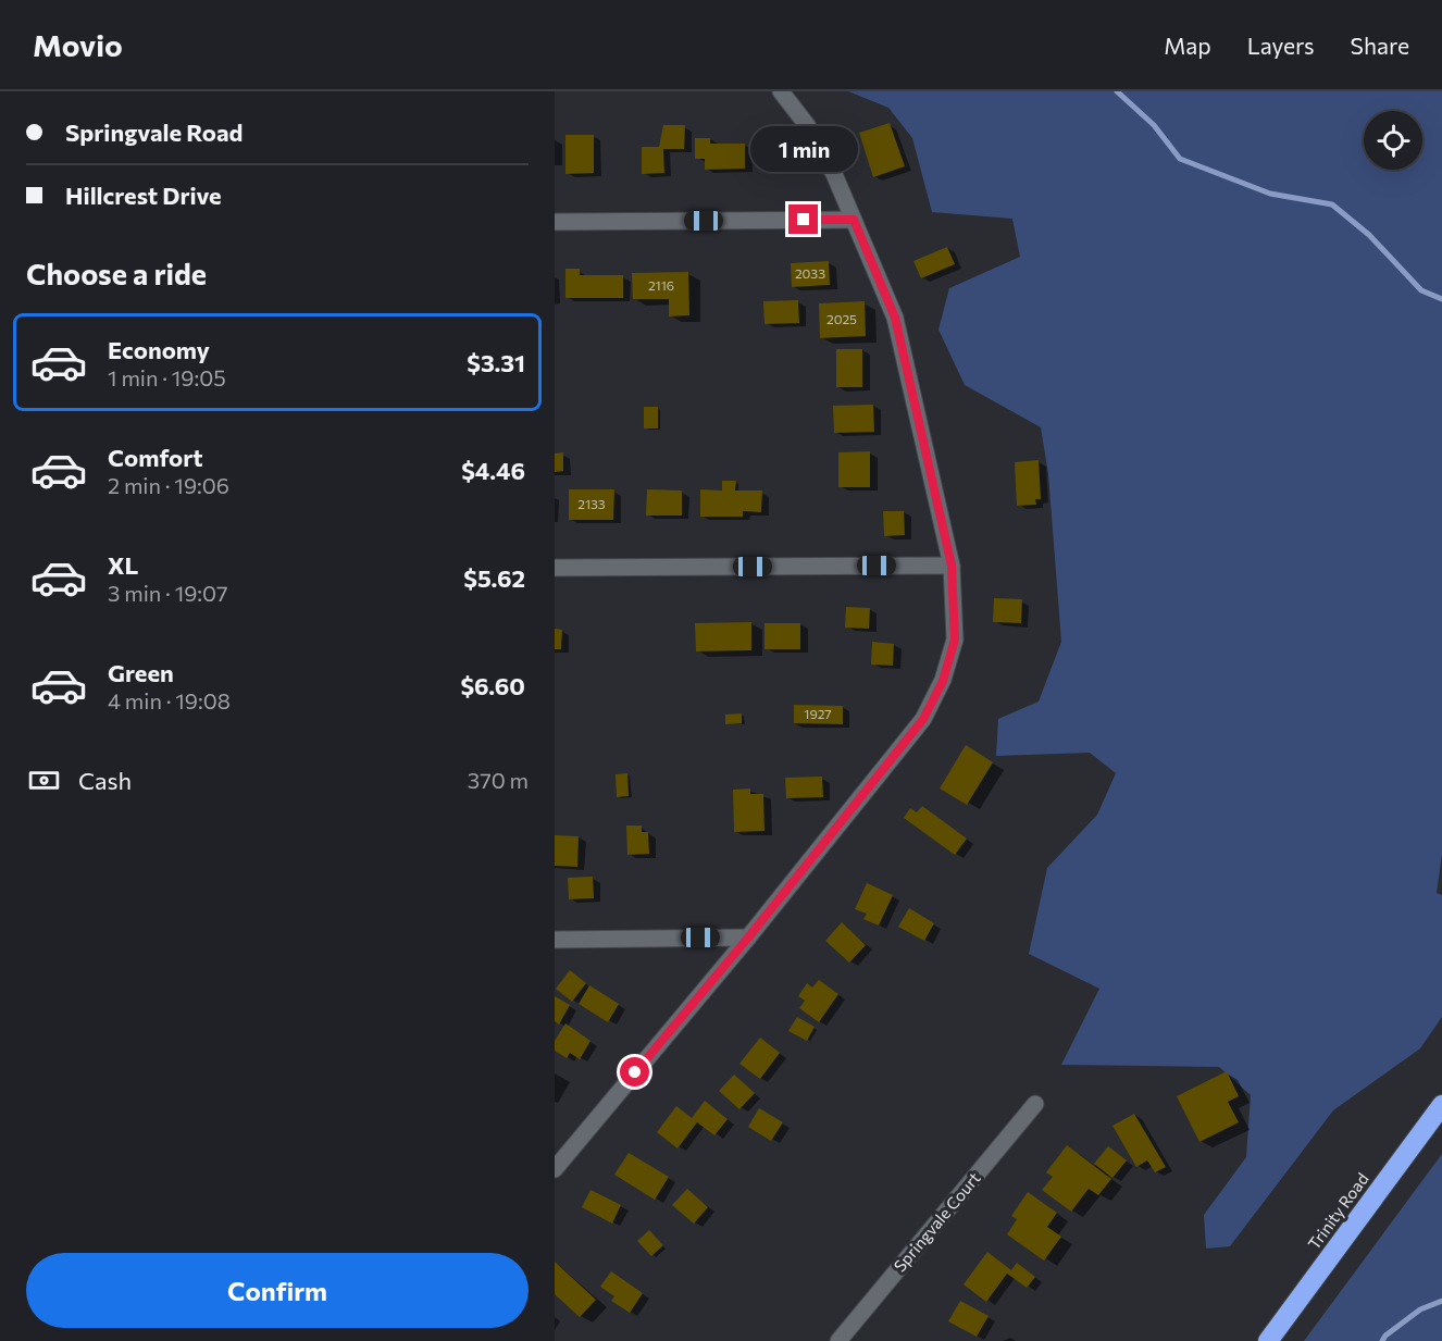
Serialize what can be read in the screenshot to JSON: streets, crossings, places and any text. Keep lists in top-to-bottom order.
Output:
{
  "streets": {
    "highway": ["Trinity Road"],
    "street": ["Springvale Court"]
  },
  "house_numbers": [
    "2033",
    "2116",
    "2025",
    "2133",
    "1927"
  ],
  "page": {
    "header": "Movio",
    "nav": ["Map", "Layers", "Share"],
    "banner": ["Springvale Road", "Hillcrest Drive"],
    "bubble": "1 min",
    "heading": "Choose a ride",
    "list": [
      {
        "name": "Economy",
        "note": "1 min · 19:05",
        "value": "$3.31"
      },
      {
        "name": "Comfort",
        "note": "2 min · 19:06",
        "value": "$4.46"
      },
      {
        "name": "XL",
        "note": "3 min · 19:07",
        "value": "$5.62"
      },
      {
        "name": "Green",
        "note": "4 min · 19:08",
        "value": "$6.60"
      }
    ],
    "pay": ["Cash", "370 m"],
    "buttons": "Confirm"
  }
}
